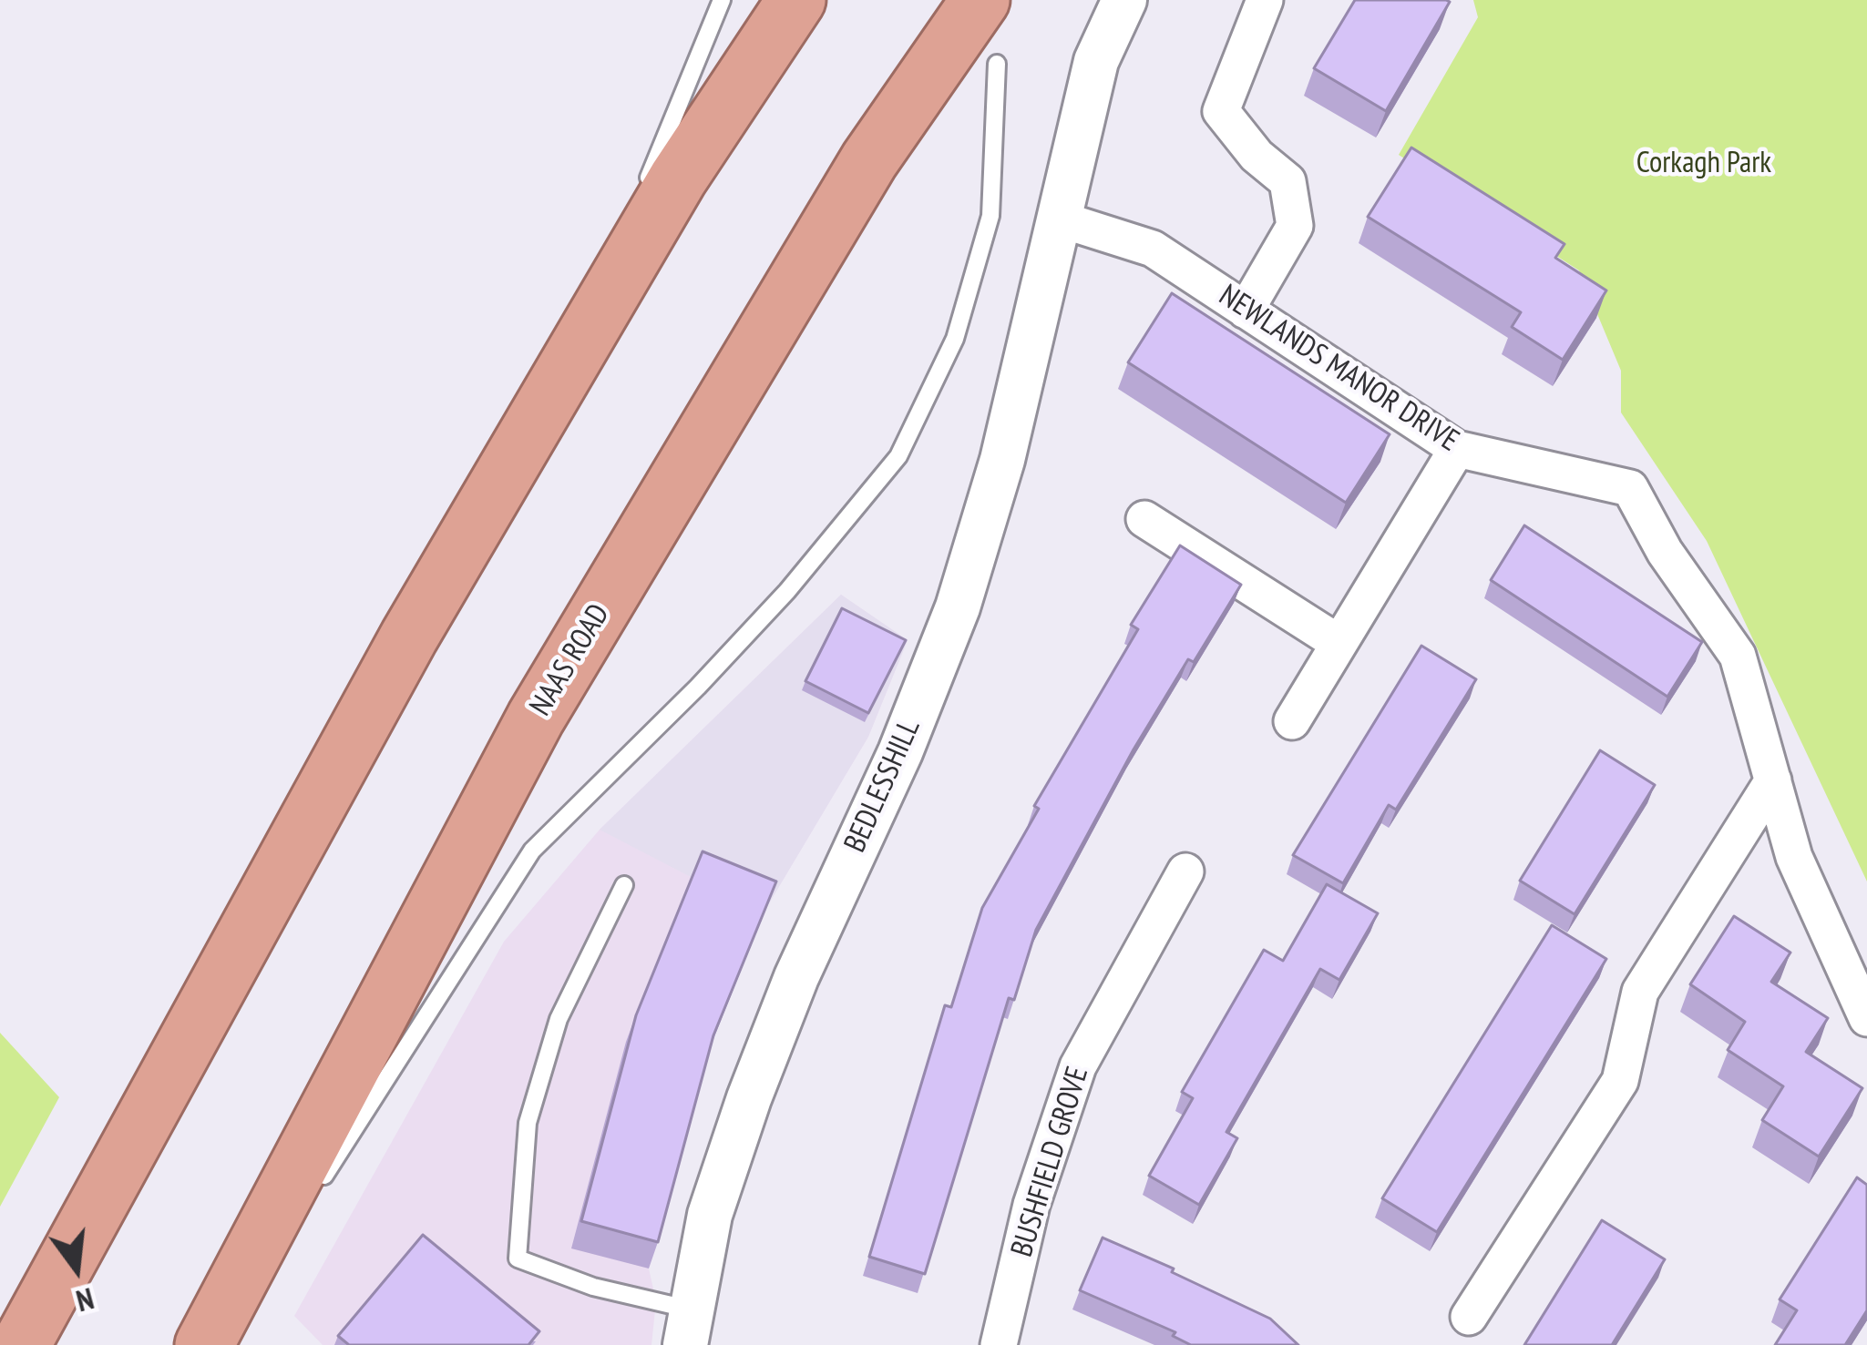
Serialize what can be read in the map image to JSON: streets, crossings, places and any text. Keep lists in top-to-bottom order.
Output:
{
  "streets": {
    "highway": ["NAAS ROAD"],
    "street": ["NEWLANDS MANOR DRIVE", "BEDLESSHILL", "BUSHFIELD GROVE"]
  },
  "crossings": [
    ["NEWLANDS MANOR DRIVE", "BEDLESSHILL"]
  ],
  "parks": ["Corkagh Park"],
  "north": "bottom"
}
